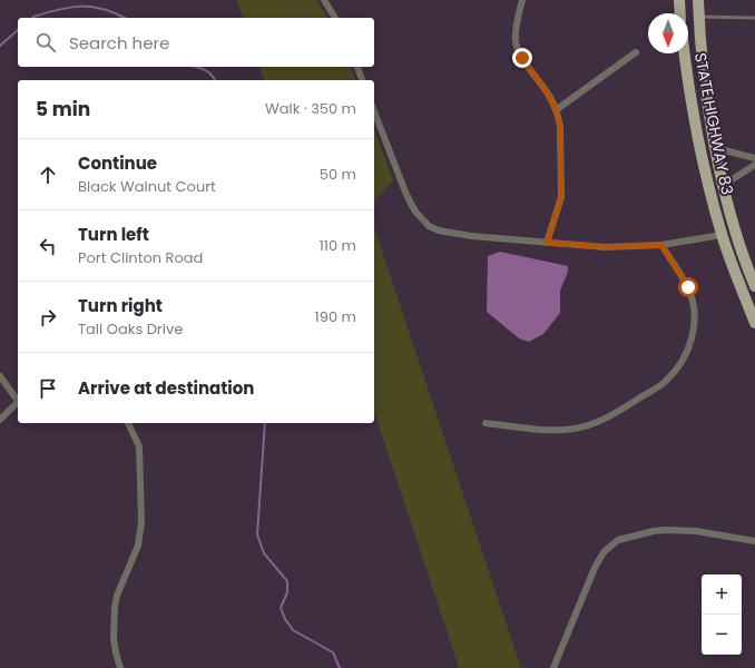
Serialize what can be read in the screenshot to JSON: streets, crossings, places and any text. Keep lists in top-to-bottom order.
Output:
{
  "streets": {
    "main road": ["STATE HIGHWAY 83"]
  },
  "north": "bottom",
  "page": {
    "search": "Search here",
    "heading": ["5 min", "Walk · 350 m"],
    "list": [
      ["Continue", "Black Walnut Court", "50 m"],
      ["Turn left", "Port Clinton Road", "110 m"],
      ["Turn right", "Tall Oaks Drive", "190 m"],
      "Arrive at destination"
    ],
    "map_buttons": ["+", "−"]
  }
}
